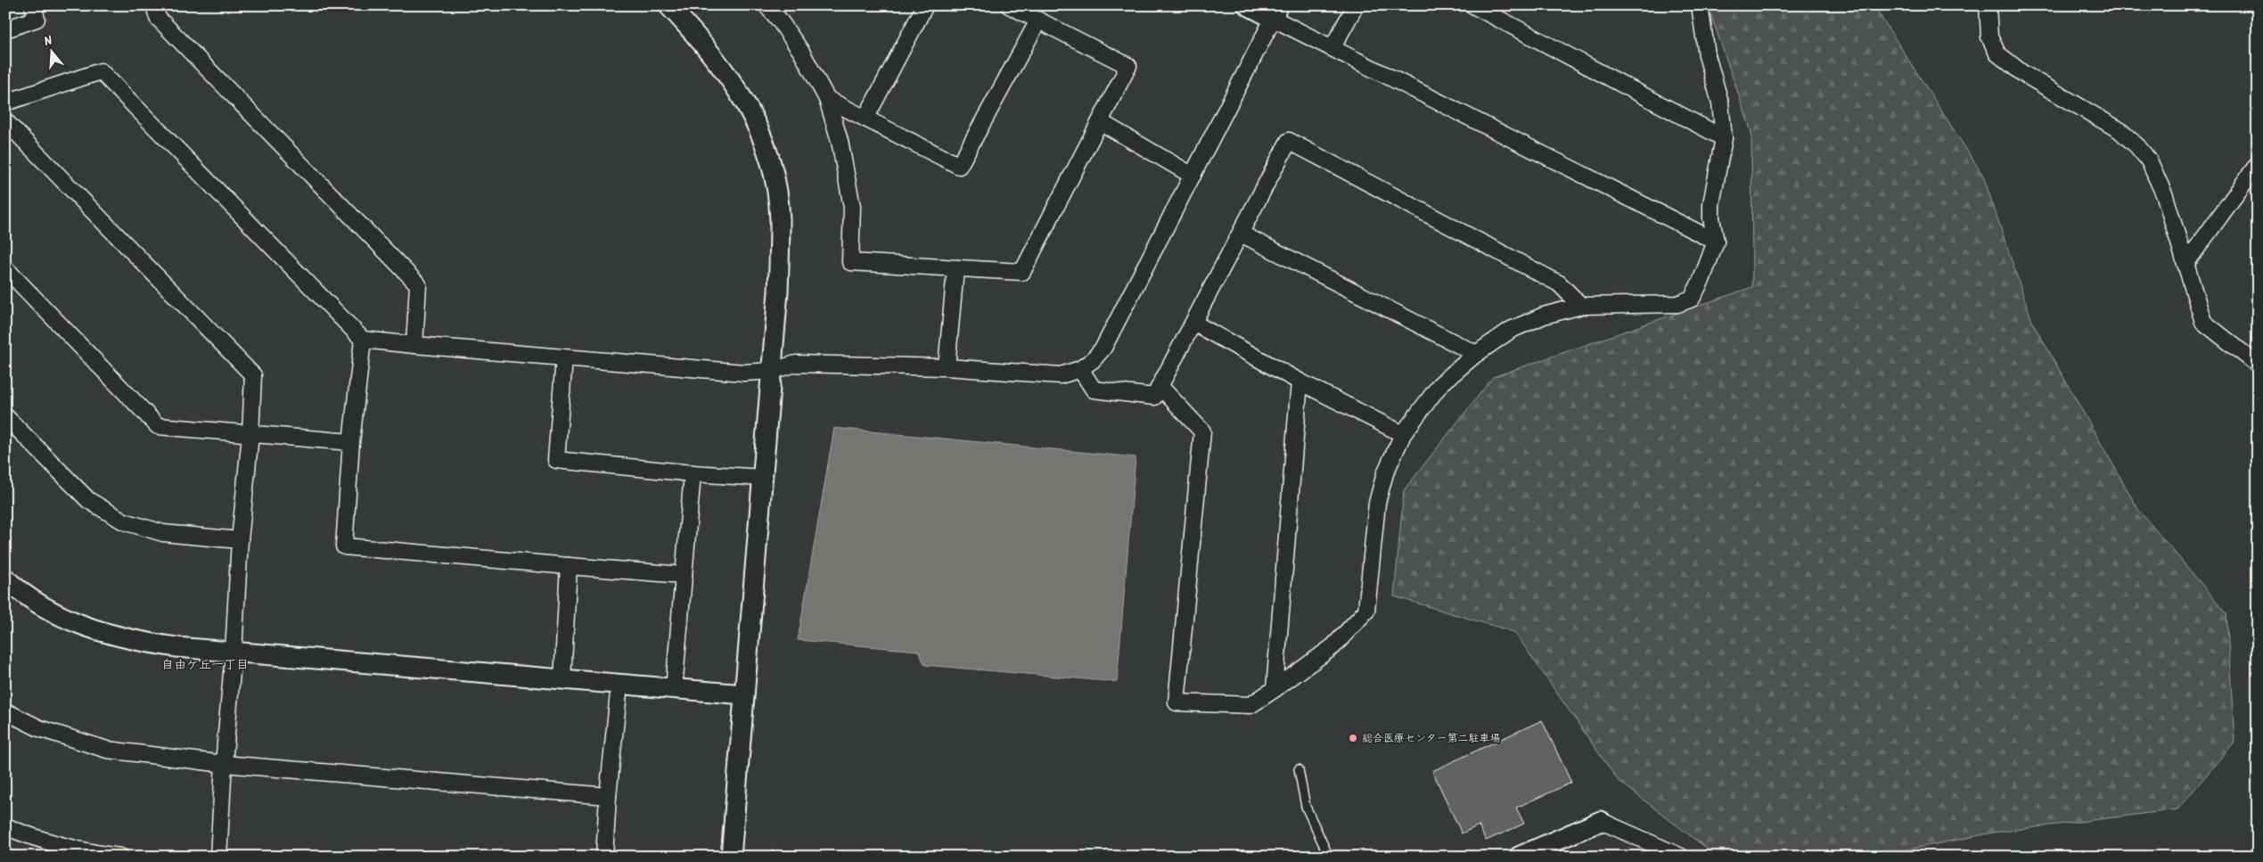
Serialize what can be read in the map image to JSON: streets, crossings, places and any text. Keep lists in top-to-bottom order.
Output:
{
  "districts": ["自由ケ丘一丁目"],
  "places": ["総合医療センター第二駐車場"],
  "north": "top"
}
